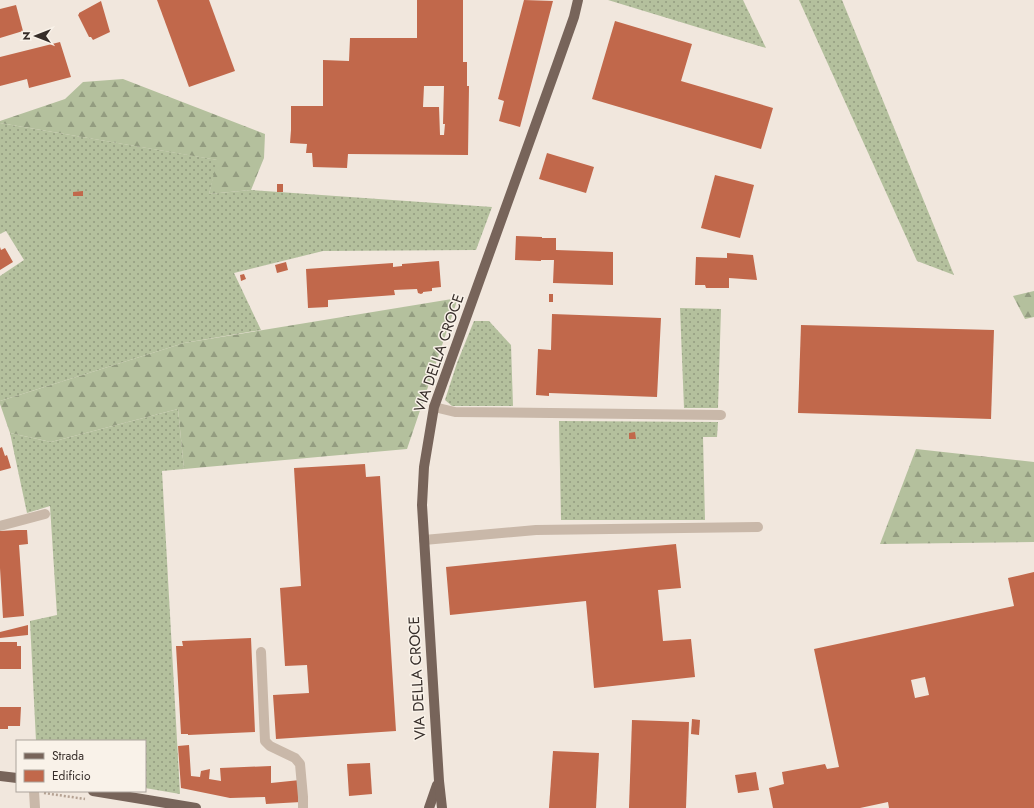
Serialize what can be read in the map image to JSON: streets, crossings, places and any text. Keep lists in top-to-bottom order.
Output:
{
  "streets": {
    "main road": ["VIA DELLA CROCE"]
  },
  "legend": ["Strada", "Edificio"],
  "north": "left"
}
